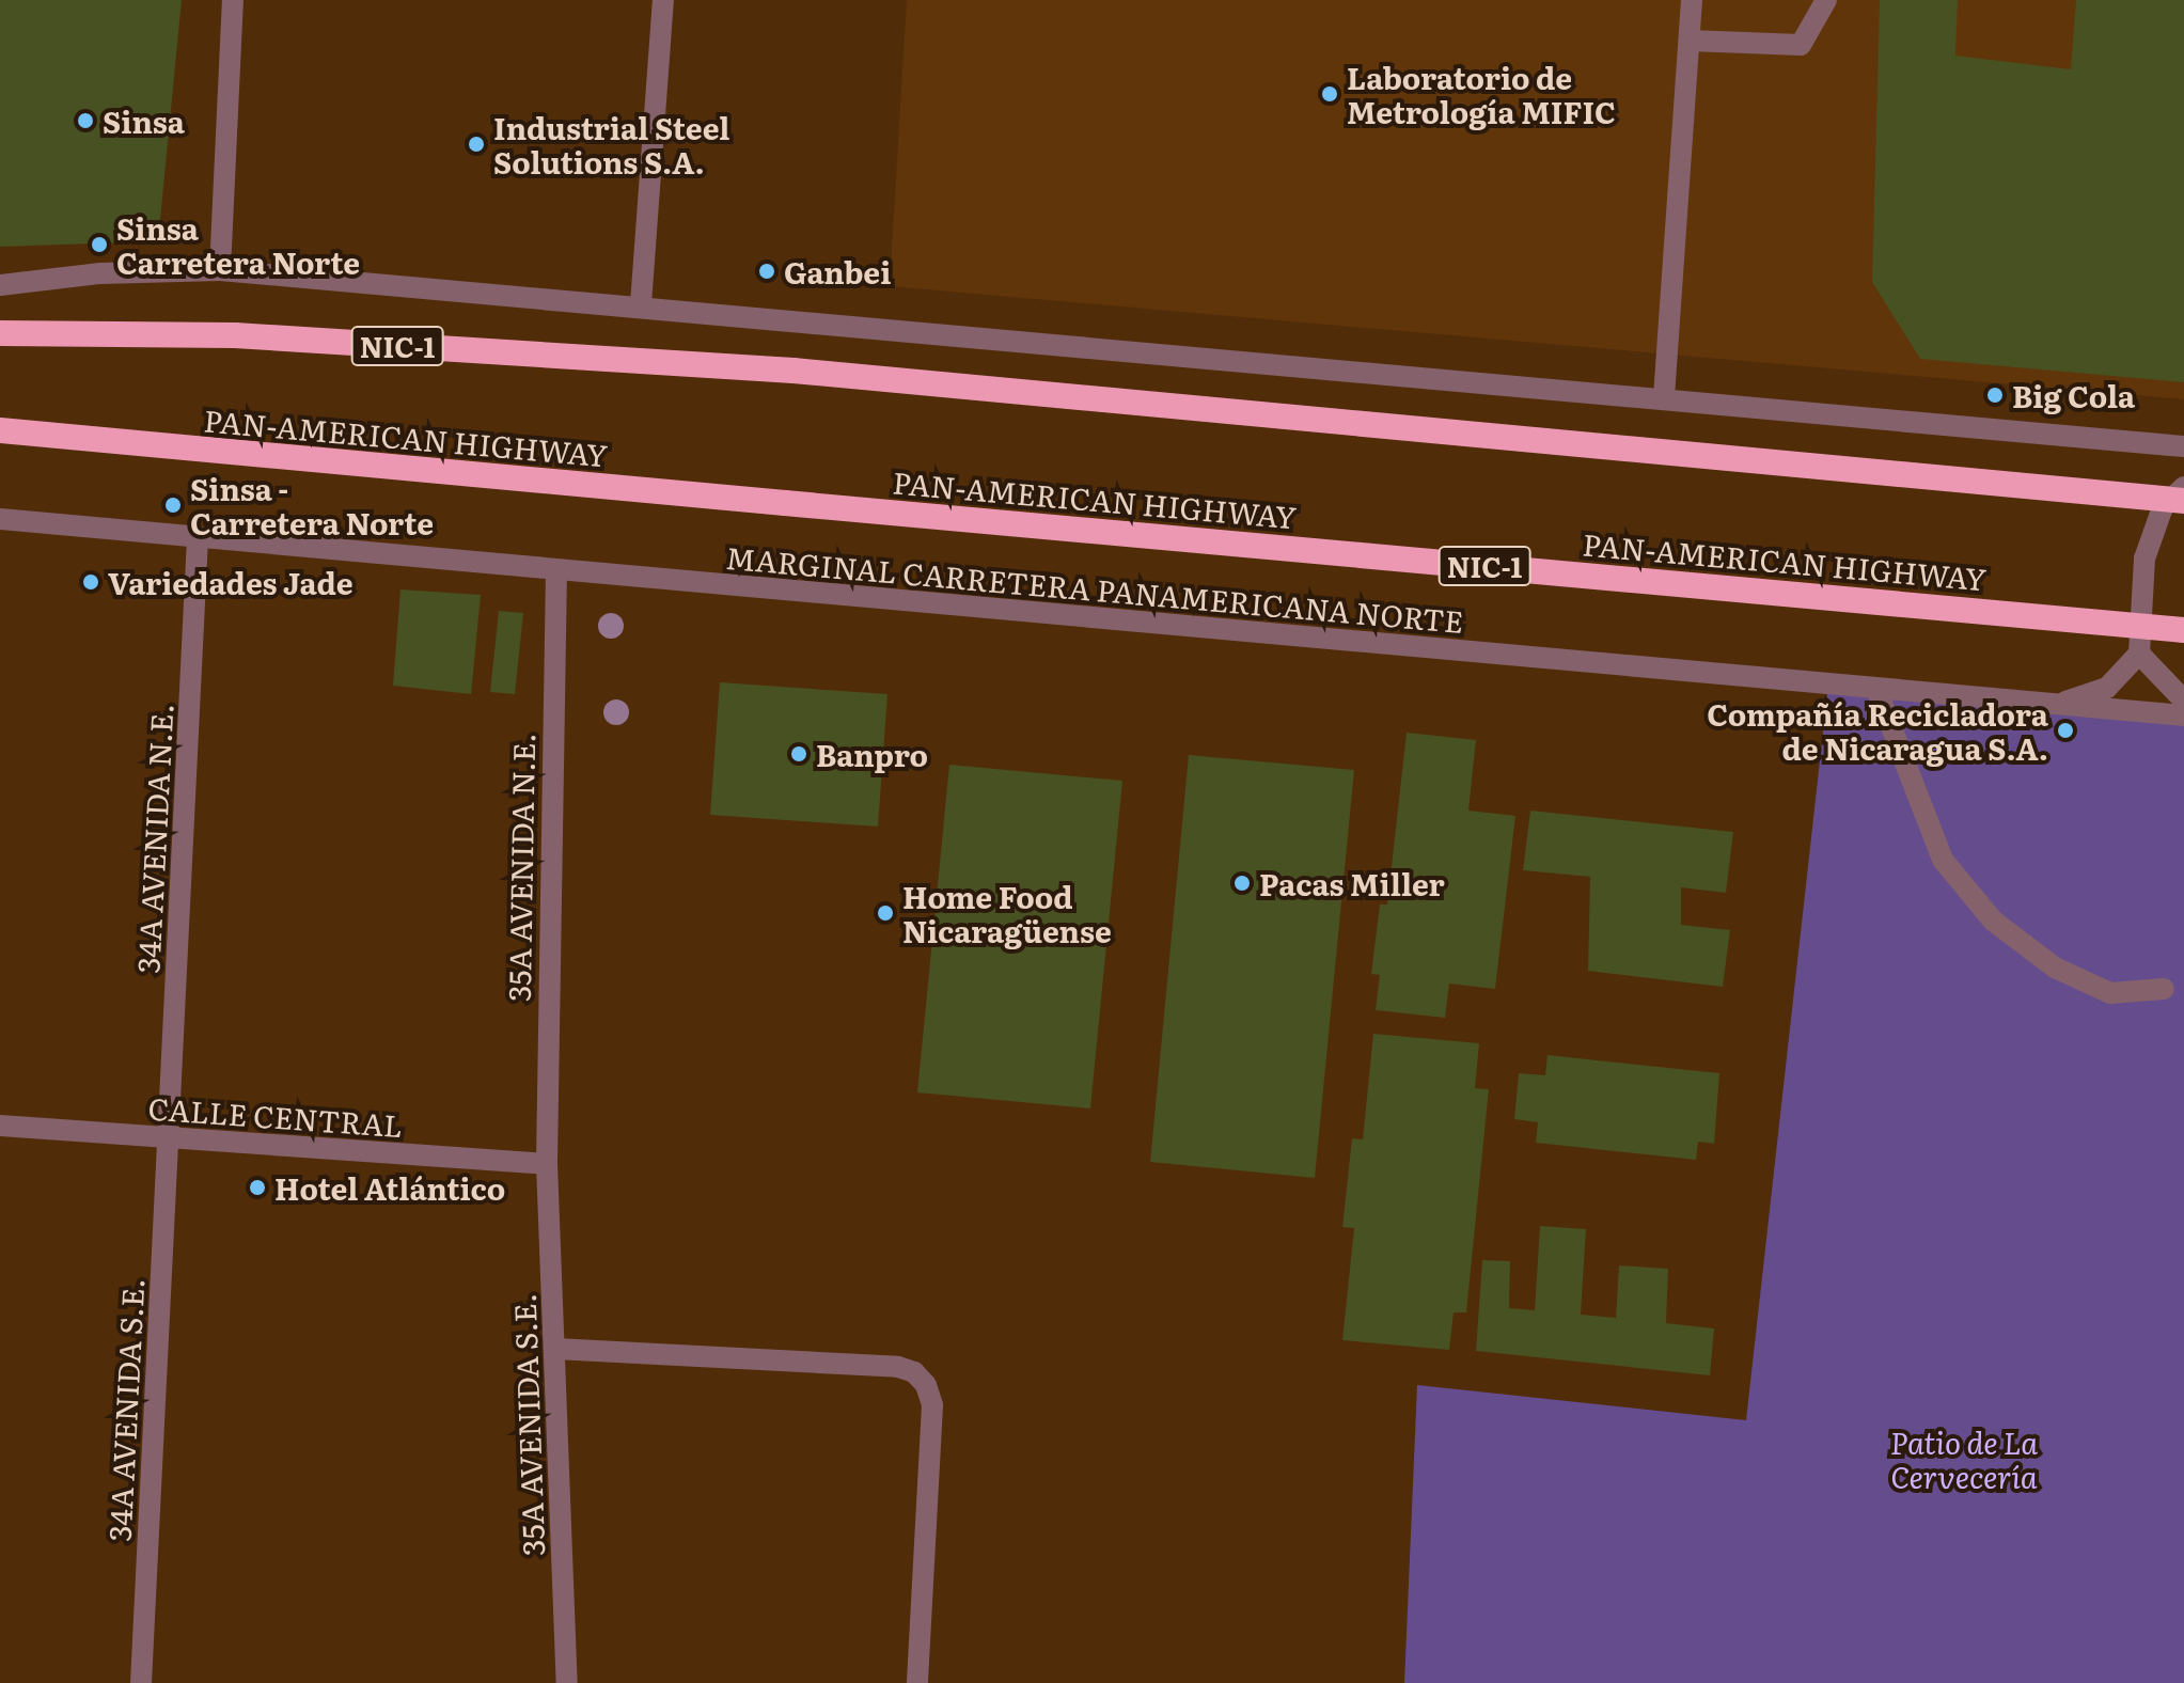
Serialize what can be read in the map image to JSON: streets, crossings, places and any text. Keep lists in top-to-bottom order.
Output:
{
  "streets": {
    "highway": ["NIC-1", "PAN-AMERICAN HIGHWAY"],
    "street": [
      "MARGINAL CARRETERA PANAMERICANA NORTE",
      "34A AVENIDA N.E.",
      "35A AVENIDA N.E.",
      "CALLE CENTRAL",
      "34A AVENIDA S.E.",
      "35A AVENIDA S.E."
    ]
  },
  "crossings": [
    ["MARGINAL CARRETERA PANAMERICANA NORTE", "34A AVENIDA N.E."],
    ["MARGINAL CARRETERA PANAMERICANA NORTE", "35A AVENIDA N.E."],
    ["34A AVENIDA N.E.", "CALLE CENTRAL"],
    ["34A AVENIDA N.E.", "34A AVENIDA S.E."],
    ["35A AVENIDA N.E.", "CALLE CENTRAL"],
    ["35A AVENIDA N.E.", "35A AVENIDA S.E."],
    ["CALLE CENTRAL", "34A AVENIDA S.E."],
    ["CALLE CENTRAL", "35A AVENIDA S.E."]
  ],
  "parks": ["Patio de La Cervecería"],
  "places": [
    "Laboratorio de Metrología MIFIC",
    "Sinsa",
    "Industrial Steel Solutions S.A.",
    "Sinsa Carretera Norte",
    "Ganbei",
    "Big Cola",
    "Sinsa - Carretera Norte",
    "Variedades Jade",
    "Compañía Recicladora de Nicaragua S.A.",
    "Banpro",
    "Pacas Miller",
    "Home Food Nicaragüense",
    "Hotel Atlántico"
  ]
}
